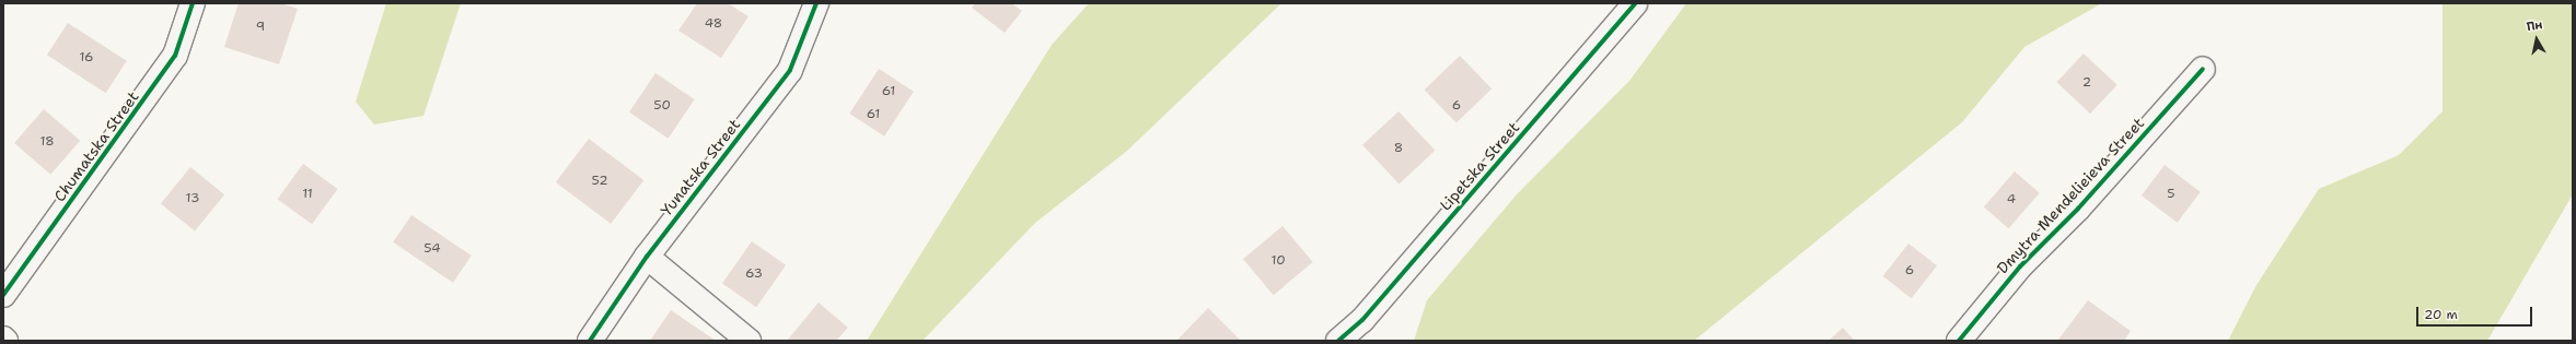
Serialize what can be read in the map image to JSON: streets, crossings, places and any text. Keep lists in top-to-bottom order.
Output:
{
  "streets": {
    "street": [
      "Chumatska Street",
      "Lipetska Street",
      "Yunatska Street",
      "Dmytra Mendelieieva Street"
    ]
  },
  "house_numbers": [
    "48",
    "9",
    "16",
    "2",
    "61",
    "50",
    "6",
    "61",
    "18",
    "8",
    "52",
    "11",
    "5",
    "13",
    "4",
    "54",
    "10",
    "6",
    "63"
  ],
  "scale_bar": "20 m",
  "north": "top"
}
